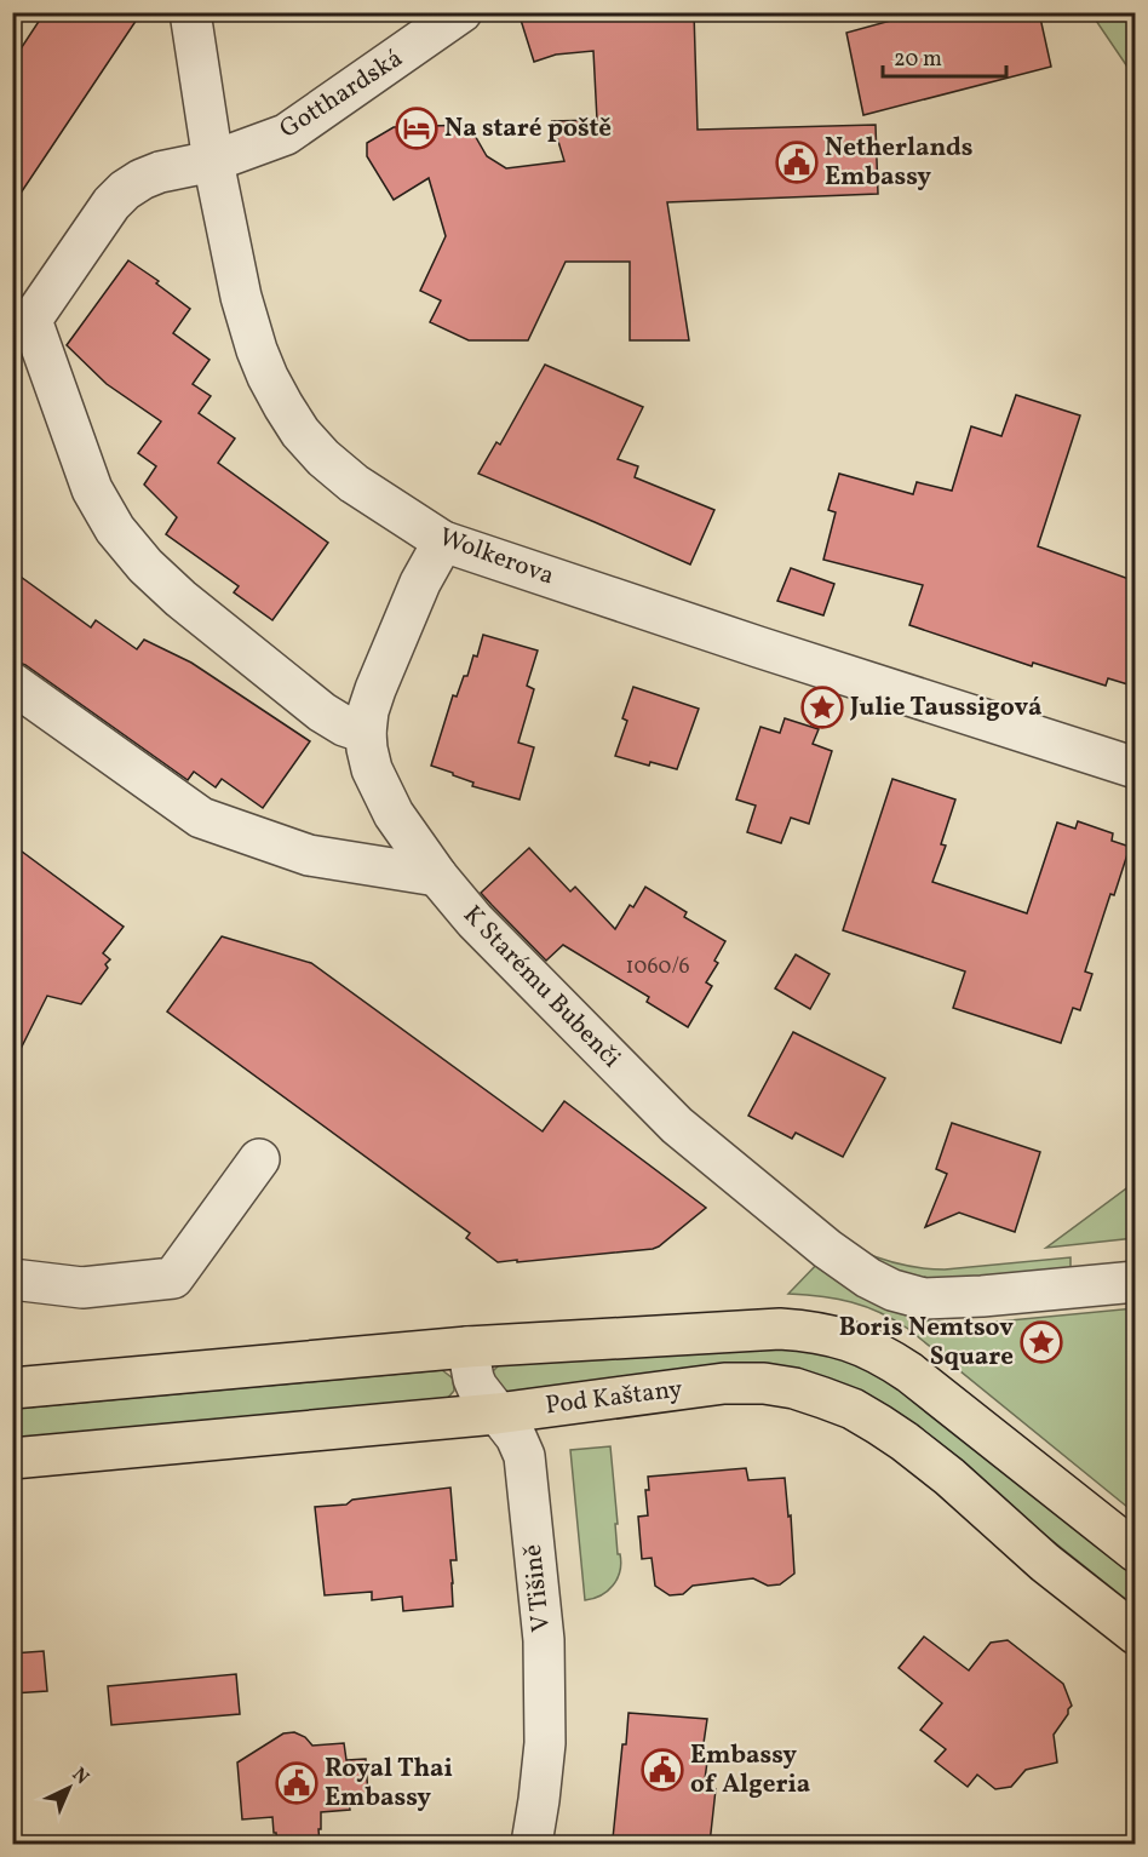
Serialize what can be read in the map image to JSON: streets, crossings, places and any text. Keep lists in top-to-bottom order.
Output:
{
  "streets": {
    "main road": ["Pod Kaštany"],
    "street": [
      "Gotthardská",
      "Wolkerova",
      "K Starému Bubenči",
      "V Tišině"
    ]
  },
  "crossings": [
    ["Gotthardská", "Wolkerova"],
    ["Gotthardská", "K Starému Bubenči"],
    ["Wolkerova", "K Starému Bubenči"],
    ["Pod Kaštany", "V Tišině"]
  ],
  "places": {
    "hotel": ["Na staré poště"],
    "public building": ["Netherlands Embassy", "Embassy of Algeria", "Royal Thai Embassy"],
    "place": ["Julie Taussigová", "Boris Nemtsov Square"]
  },
  "house_numbers": ["1060/6"],
  "scale_bar": "20 m",
  "north": "top right"
}
